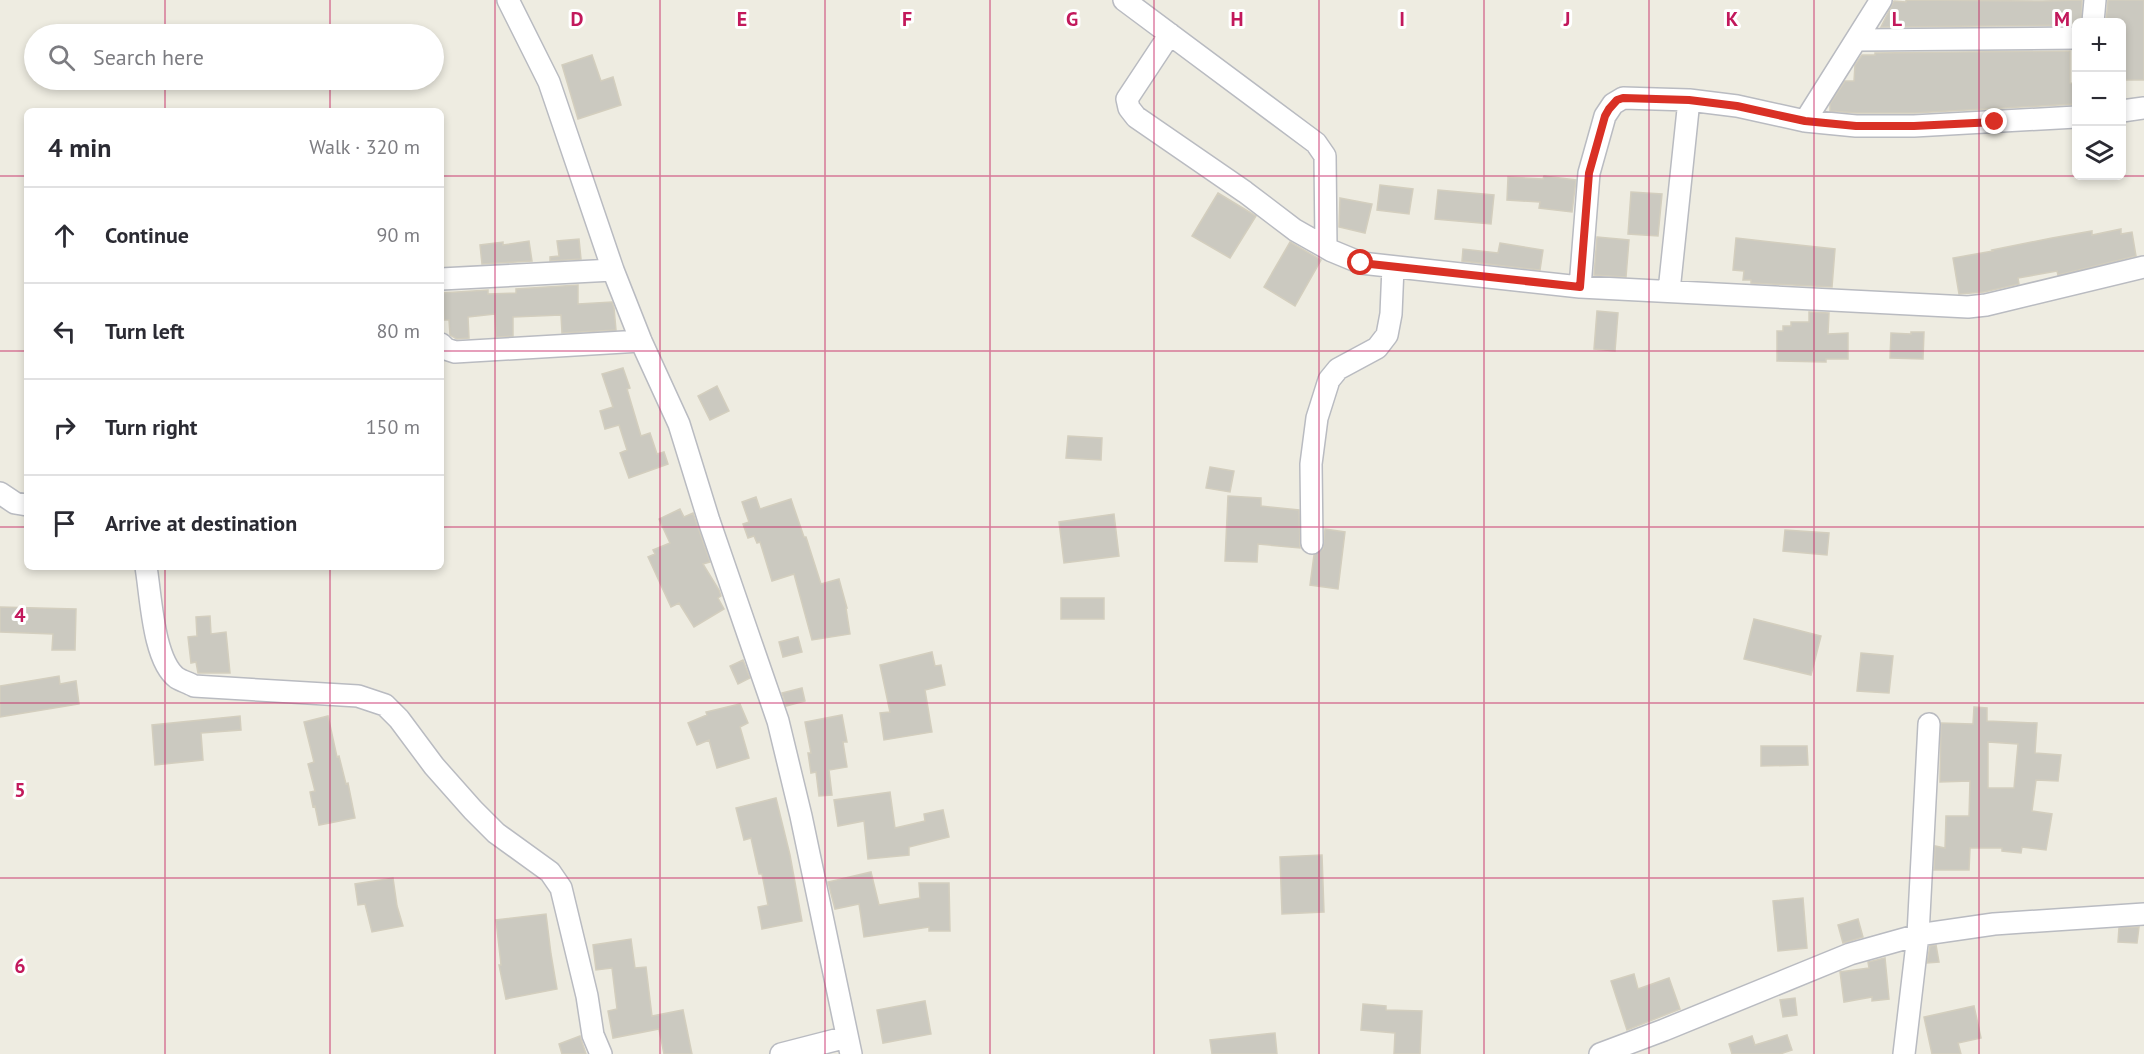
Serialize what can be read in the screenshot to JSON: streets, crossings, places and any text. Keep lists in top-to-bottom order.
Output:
{
  "page": {
    "map_buttons": ["+", "−"],
    "search": "Search here",
    "heading": ["4 min", "Walk · 320 m"],
    "list": [
      ["Continue", "90 m"],
      ["Turn left", "80 m"],
      ["Turn right", "150 m"],
      "Arrive at destination"
    ]
  },
  "grid": {
    "columns": [
      "D",
      "E",
      "F",
      "G",
      "H",
      "I",
      "J",
      "K",
      "L",
      "M"
    ],
    "rows": ["4", "5", "6"]
  }
}
